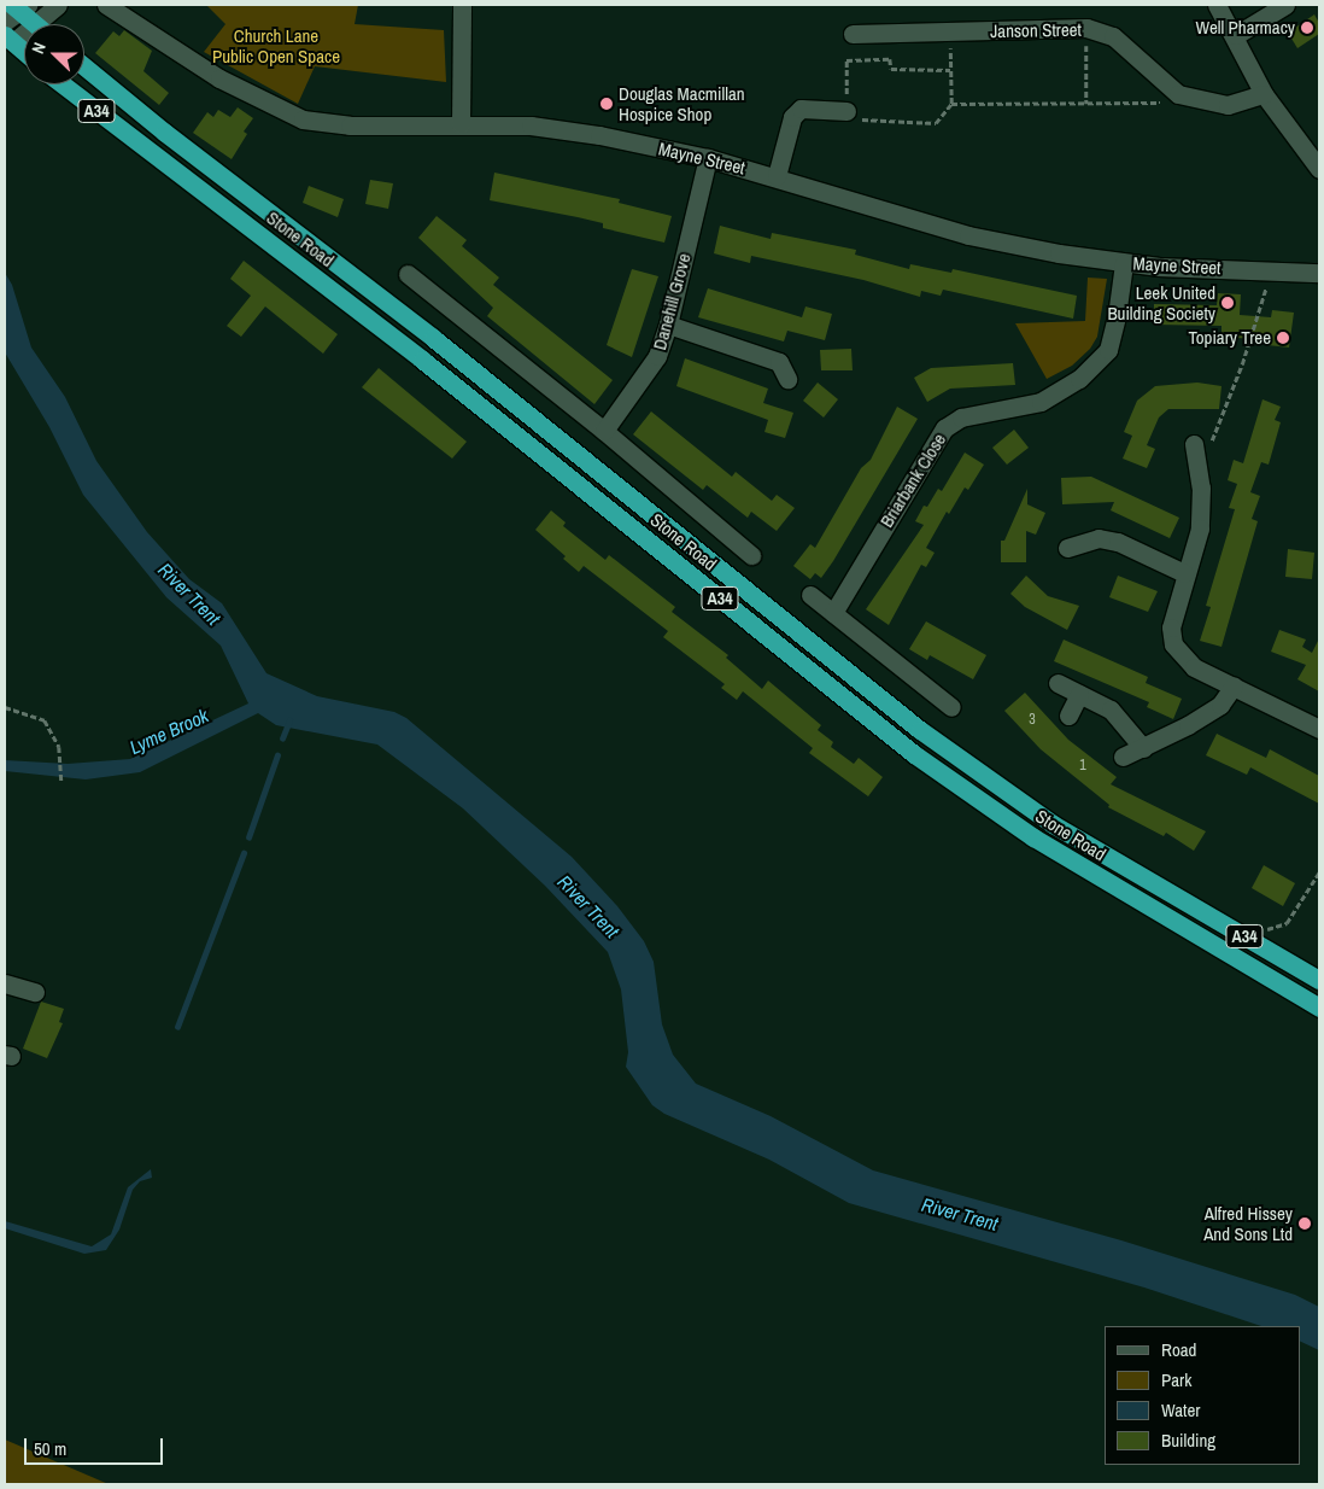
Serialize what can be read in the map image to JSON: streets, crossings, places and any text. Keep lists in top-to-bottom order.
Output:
{
  "streets": {
    "highway": ["A34", "Stone Road"],
    "street": [
      "Janson Street",
      "Mayne Street",
      "Danehill Grove",
      "Briarbank Close"
    ]
  },
  "crossings": [
    ["Mayne Street", "Danehill Grove"],
    ["Mayne Street", "Briarbank Close"]
  ],
  "water": ["River Trent", "Lyme Brook"],
  "parks": ["Church Lane Public Open Space"],
  "places": [
    "Well Pharmacy",
    "Douglas Macmillan Hospice Shop",
    "Leek United Building Society",
    "Topiary Tree",
    "Alfred Hissey And Sons Ltd"
  ],
  "house_numbers": ["3", "1"],
  "legend": [
    "Road",
    "Park",
    "Water",
    "Building"
  ],
  "scale_bar": "50 m",
  "north": "left"
}
